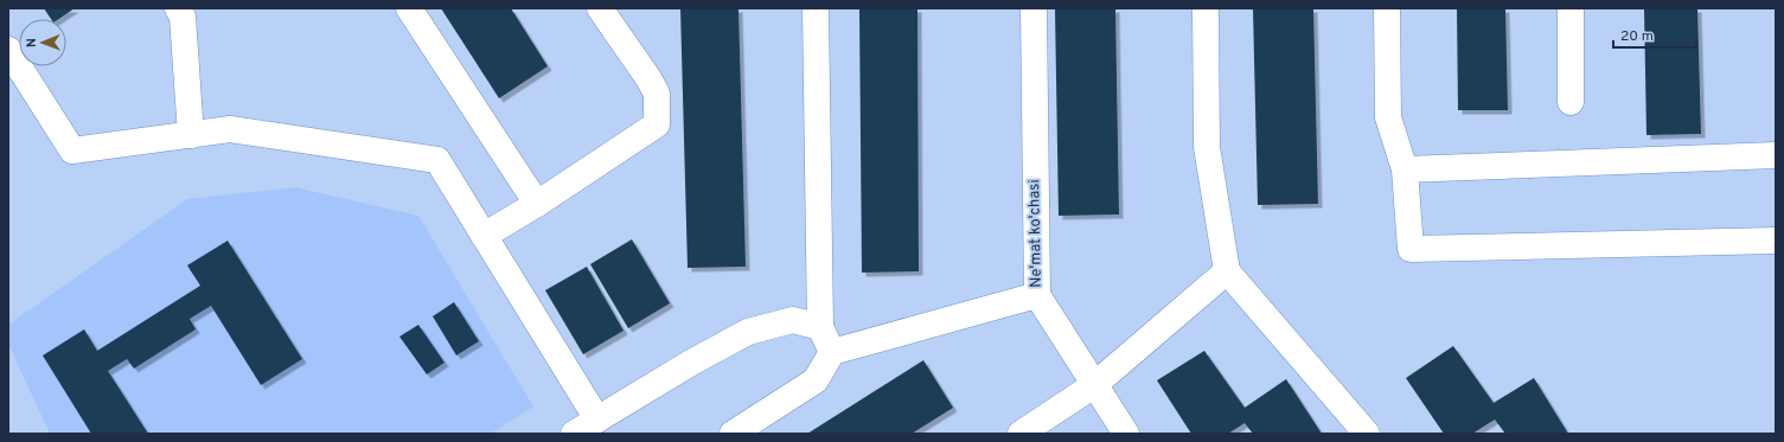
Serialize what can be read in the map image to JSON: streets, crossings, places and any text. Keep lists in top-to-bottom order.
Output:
{
  "streets": {
    "lane": ["Ne'mat ko'chasi"]
  },
  "scale_bar": "20 m",
  "north": "left"
}
